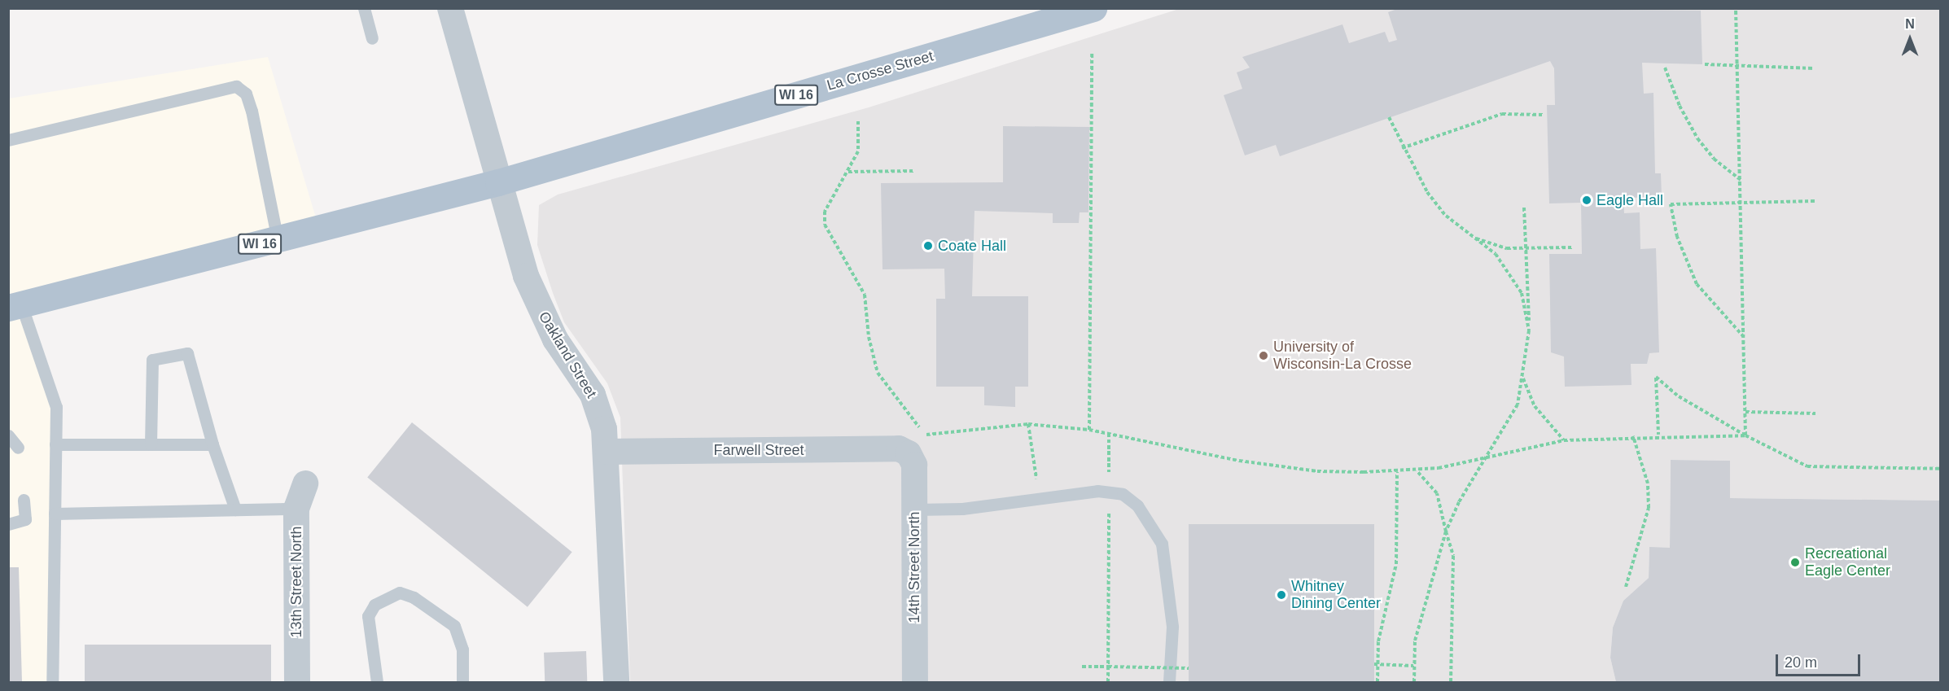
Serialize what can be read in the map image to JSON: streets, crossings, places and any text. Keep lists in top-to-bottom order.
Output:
{
  "streets": {
    "main road": ["La Crosse Street", "WI 16"],
    "street": [
      "Oakland Street",
      "Farwell Street",
      "14th Street North",
      "13th Street North"
    ]
  },
  "crossings": [
    ["La Crosse Street", "WI 16"],
    ["La Crosse Street", "Oakland Street"],
    ["WI 16", "Oakland Street"],
    ["Oakland Street", "Farwell Street"],
    ["Farwell Street", "14th Street North"]
  ],
  "places": [
    "Eagle Hall",
    "Coate Hall",
    "University of Wisconsin-La Crosse",
    "Recreational Eagle Center",
    "Whitney Dining Center"
  ],
  "scale_bar": "20 m",
  "north": "top"
}
